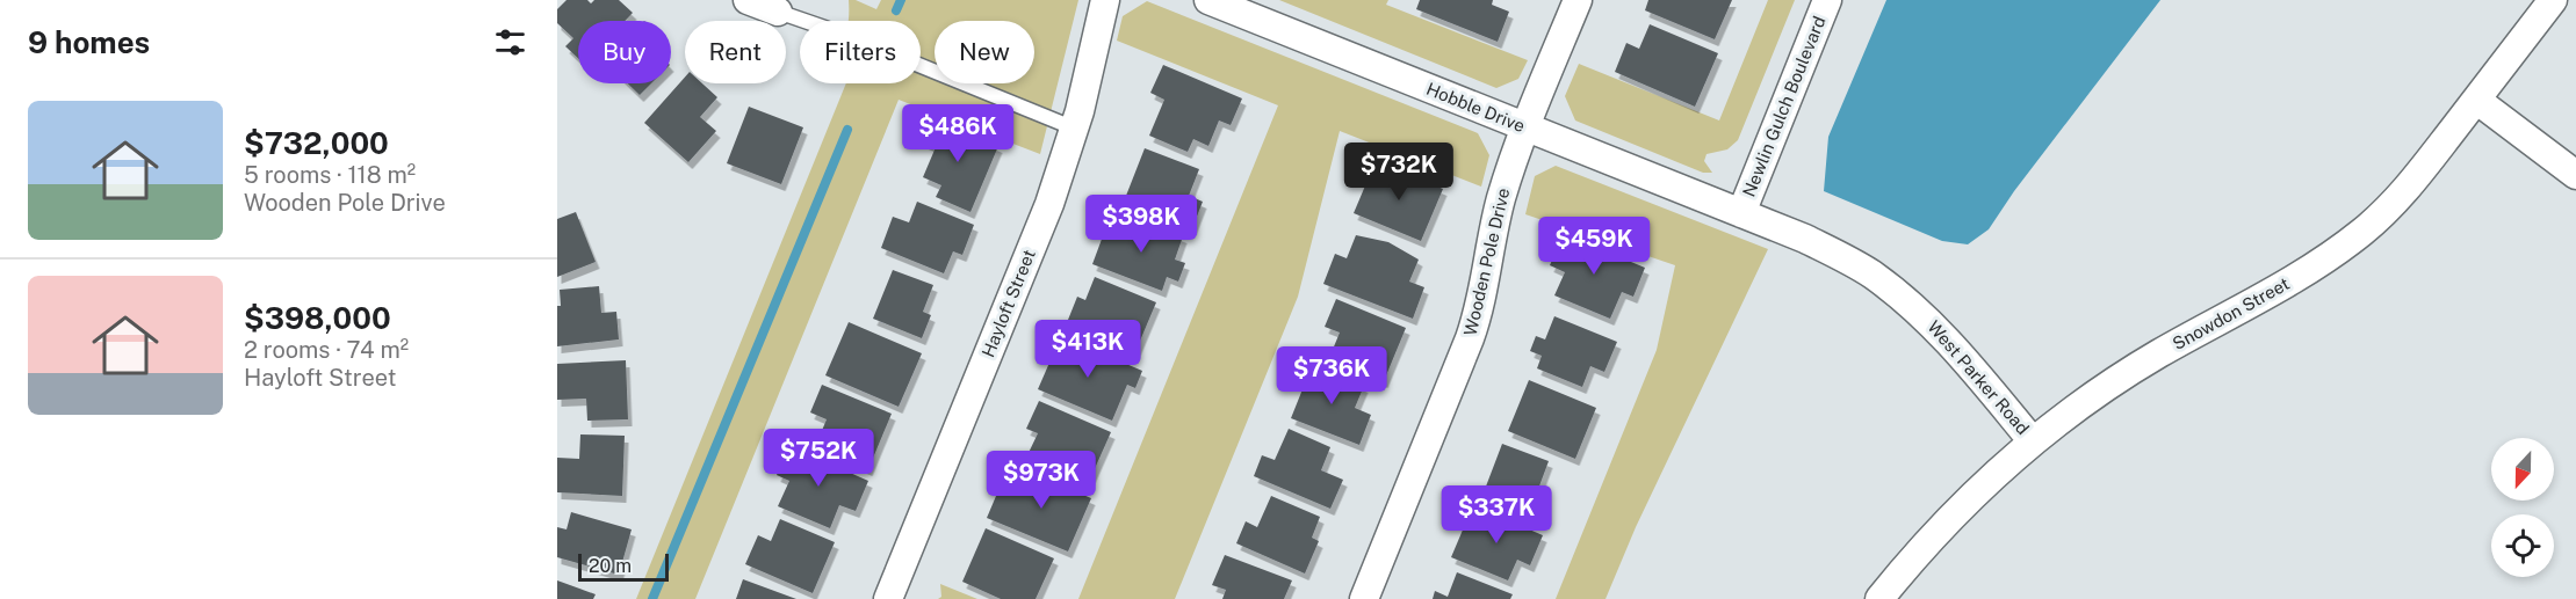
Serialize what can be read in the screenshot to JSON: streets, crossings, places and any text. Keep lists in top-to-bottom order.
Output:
{
  "streets": {
    "street": [
      "Newlin Gulch Boulevard",
      "Hobble Drive",
      "Wooden Pole Drive",
      "Hayloft Street",
      "Snowdon Street",
      "West Parker Road"
    ]
  },
  "crossings": [
    ["Newlin Gulch Boulevard", "Hobble Drive"],
    ["Newlin Gulch Boulevard", "West Parker Road"],
    ["Hobble Drive", "Wooden Pole Drive"],
    ["Hobble Drive", "West Parker Road"],
    ["Snowdon Street", "West Parker Road"]
  ],
  "scale_bar": "20 m",
  "north": "bottom",
  "page": {
    "heading": "9 homes",
    "chip": [
      "Buy",
      "Rent",
      "Filters",
      "New"
    ],
    "list": [
      {
        "name": "$732,000",
        "note": "5 rooms · 118 m² · Wooden Pole Drive"
      },
      {
        "name": "$398,000",
        "note": "2 rooms · 74 m² · Hayloft Street"
      }
    ],
    "price": [
      "$486K",
      "$732K",
      "$398K",
      "$459K",
      "$413K",
      "$736K",
      "$752K",
      "$973K",
      "$337K"
    ],
    "scale": "20 m"
  }
}
